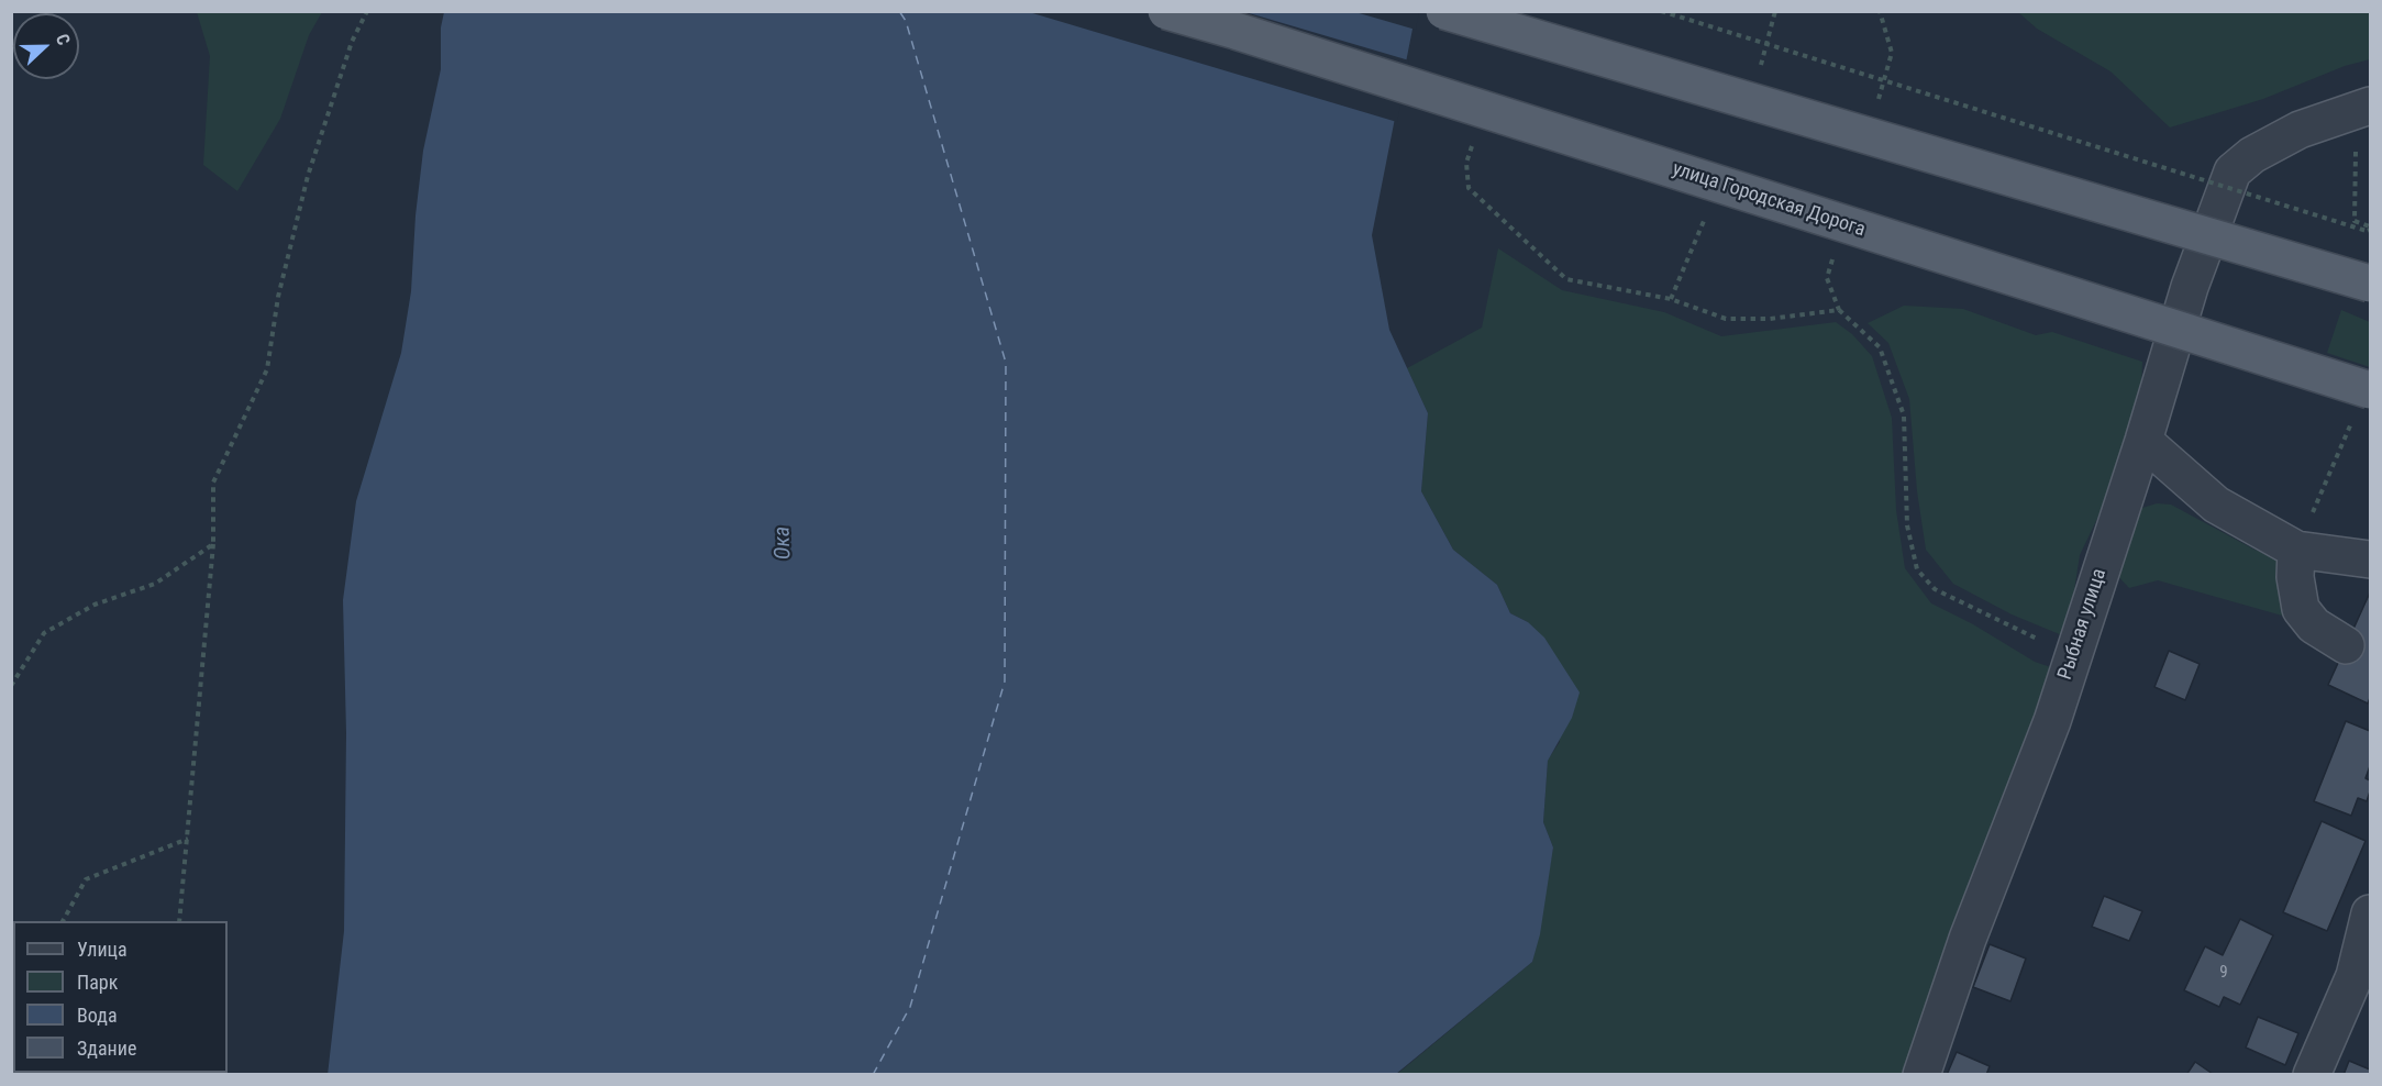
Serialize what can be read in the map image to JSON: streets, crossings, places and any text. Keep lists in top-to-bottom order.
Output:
{
  "streets": {
    "main road": ["улица Городская Дорога"],
    "street": ["Рыбная улица"]
  },
  "water": ["Ока"],
  "house_numbers": ["9"],
  "legend": [
    "Улица",
    "Парк",
    "Вода",
    "Здание"
  ],
  "north": "right"
}
